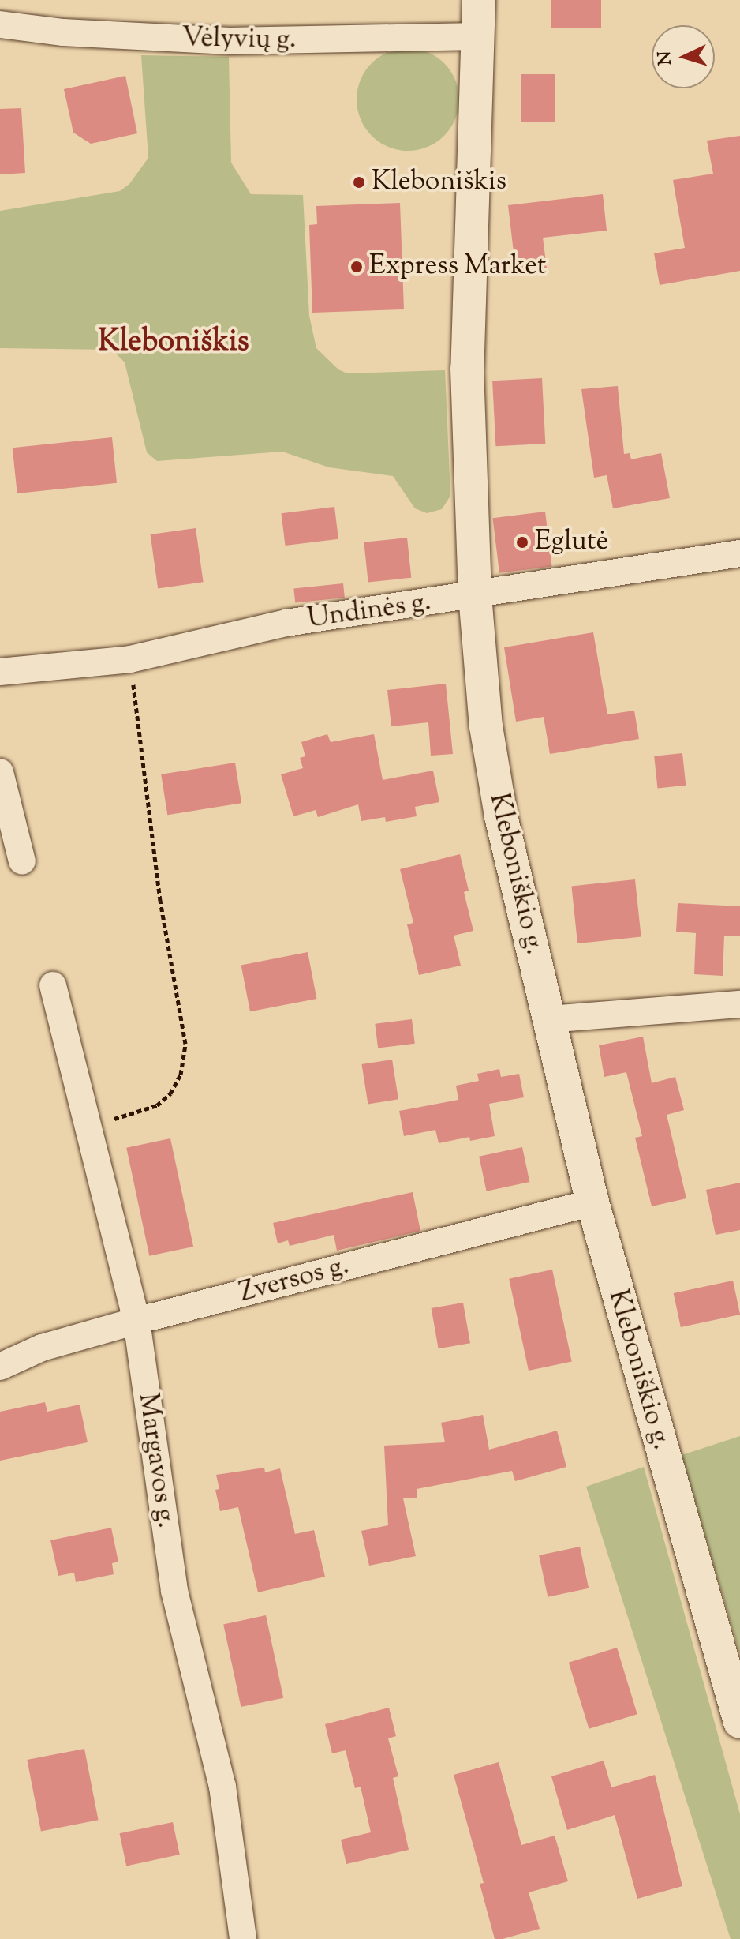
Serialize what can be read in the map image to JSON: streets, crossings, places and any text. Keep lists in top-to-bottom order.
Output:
{
  "streets": {
    "street": [
      "Vėlyvių g.",
      "Undinės g.",
      "Kleboniškio g.",
      "Zversos g.",
      "Margavos g."
    ]
  },
  "crossings": [
    ["Vėlyvių g.", "Kleboniškio g."],
    ["Undinės g.", "Kleboniškio g."],
    ["Kleboniškio g.", "Zversos g."],
    ["Zversos g.", "Margavos g."]
  ],
  "districts": ["Kleboniškis"],
  "places": ["Kleboniškis", "Express Market", "Eglutė"],
  "north": "left"
}
